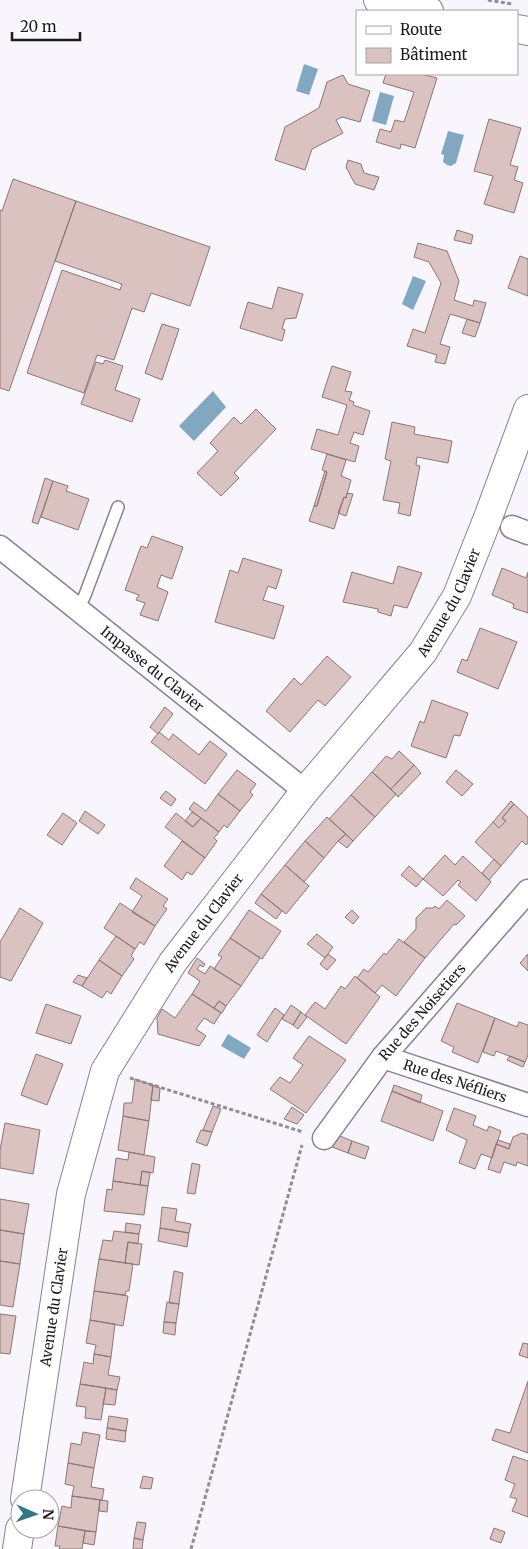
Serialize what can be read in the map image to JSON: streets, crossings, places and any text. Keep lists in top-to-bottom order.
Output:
{
  "streets": {
    "street": [
      "Avenue du Clavier",
      "Impasse du Clavier",
      "Rue des Noisetiers",
      "Rue des Néfliers"
    ]
  },
  "crossings": [
    ["Avenue du Clavier", "Impasse du Clavier"],
    ["Rue des Noisetiers", "Rue des Néfliers"]
  ],
  "legend": ["Route", "Bâtiment"],
  "scale_bar": "20 m",
  "north": "right"
}
